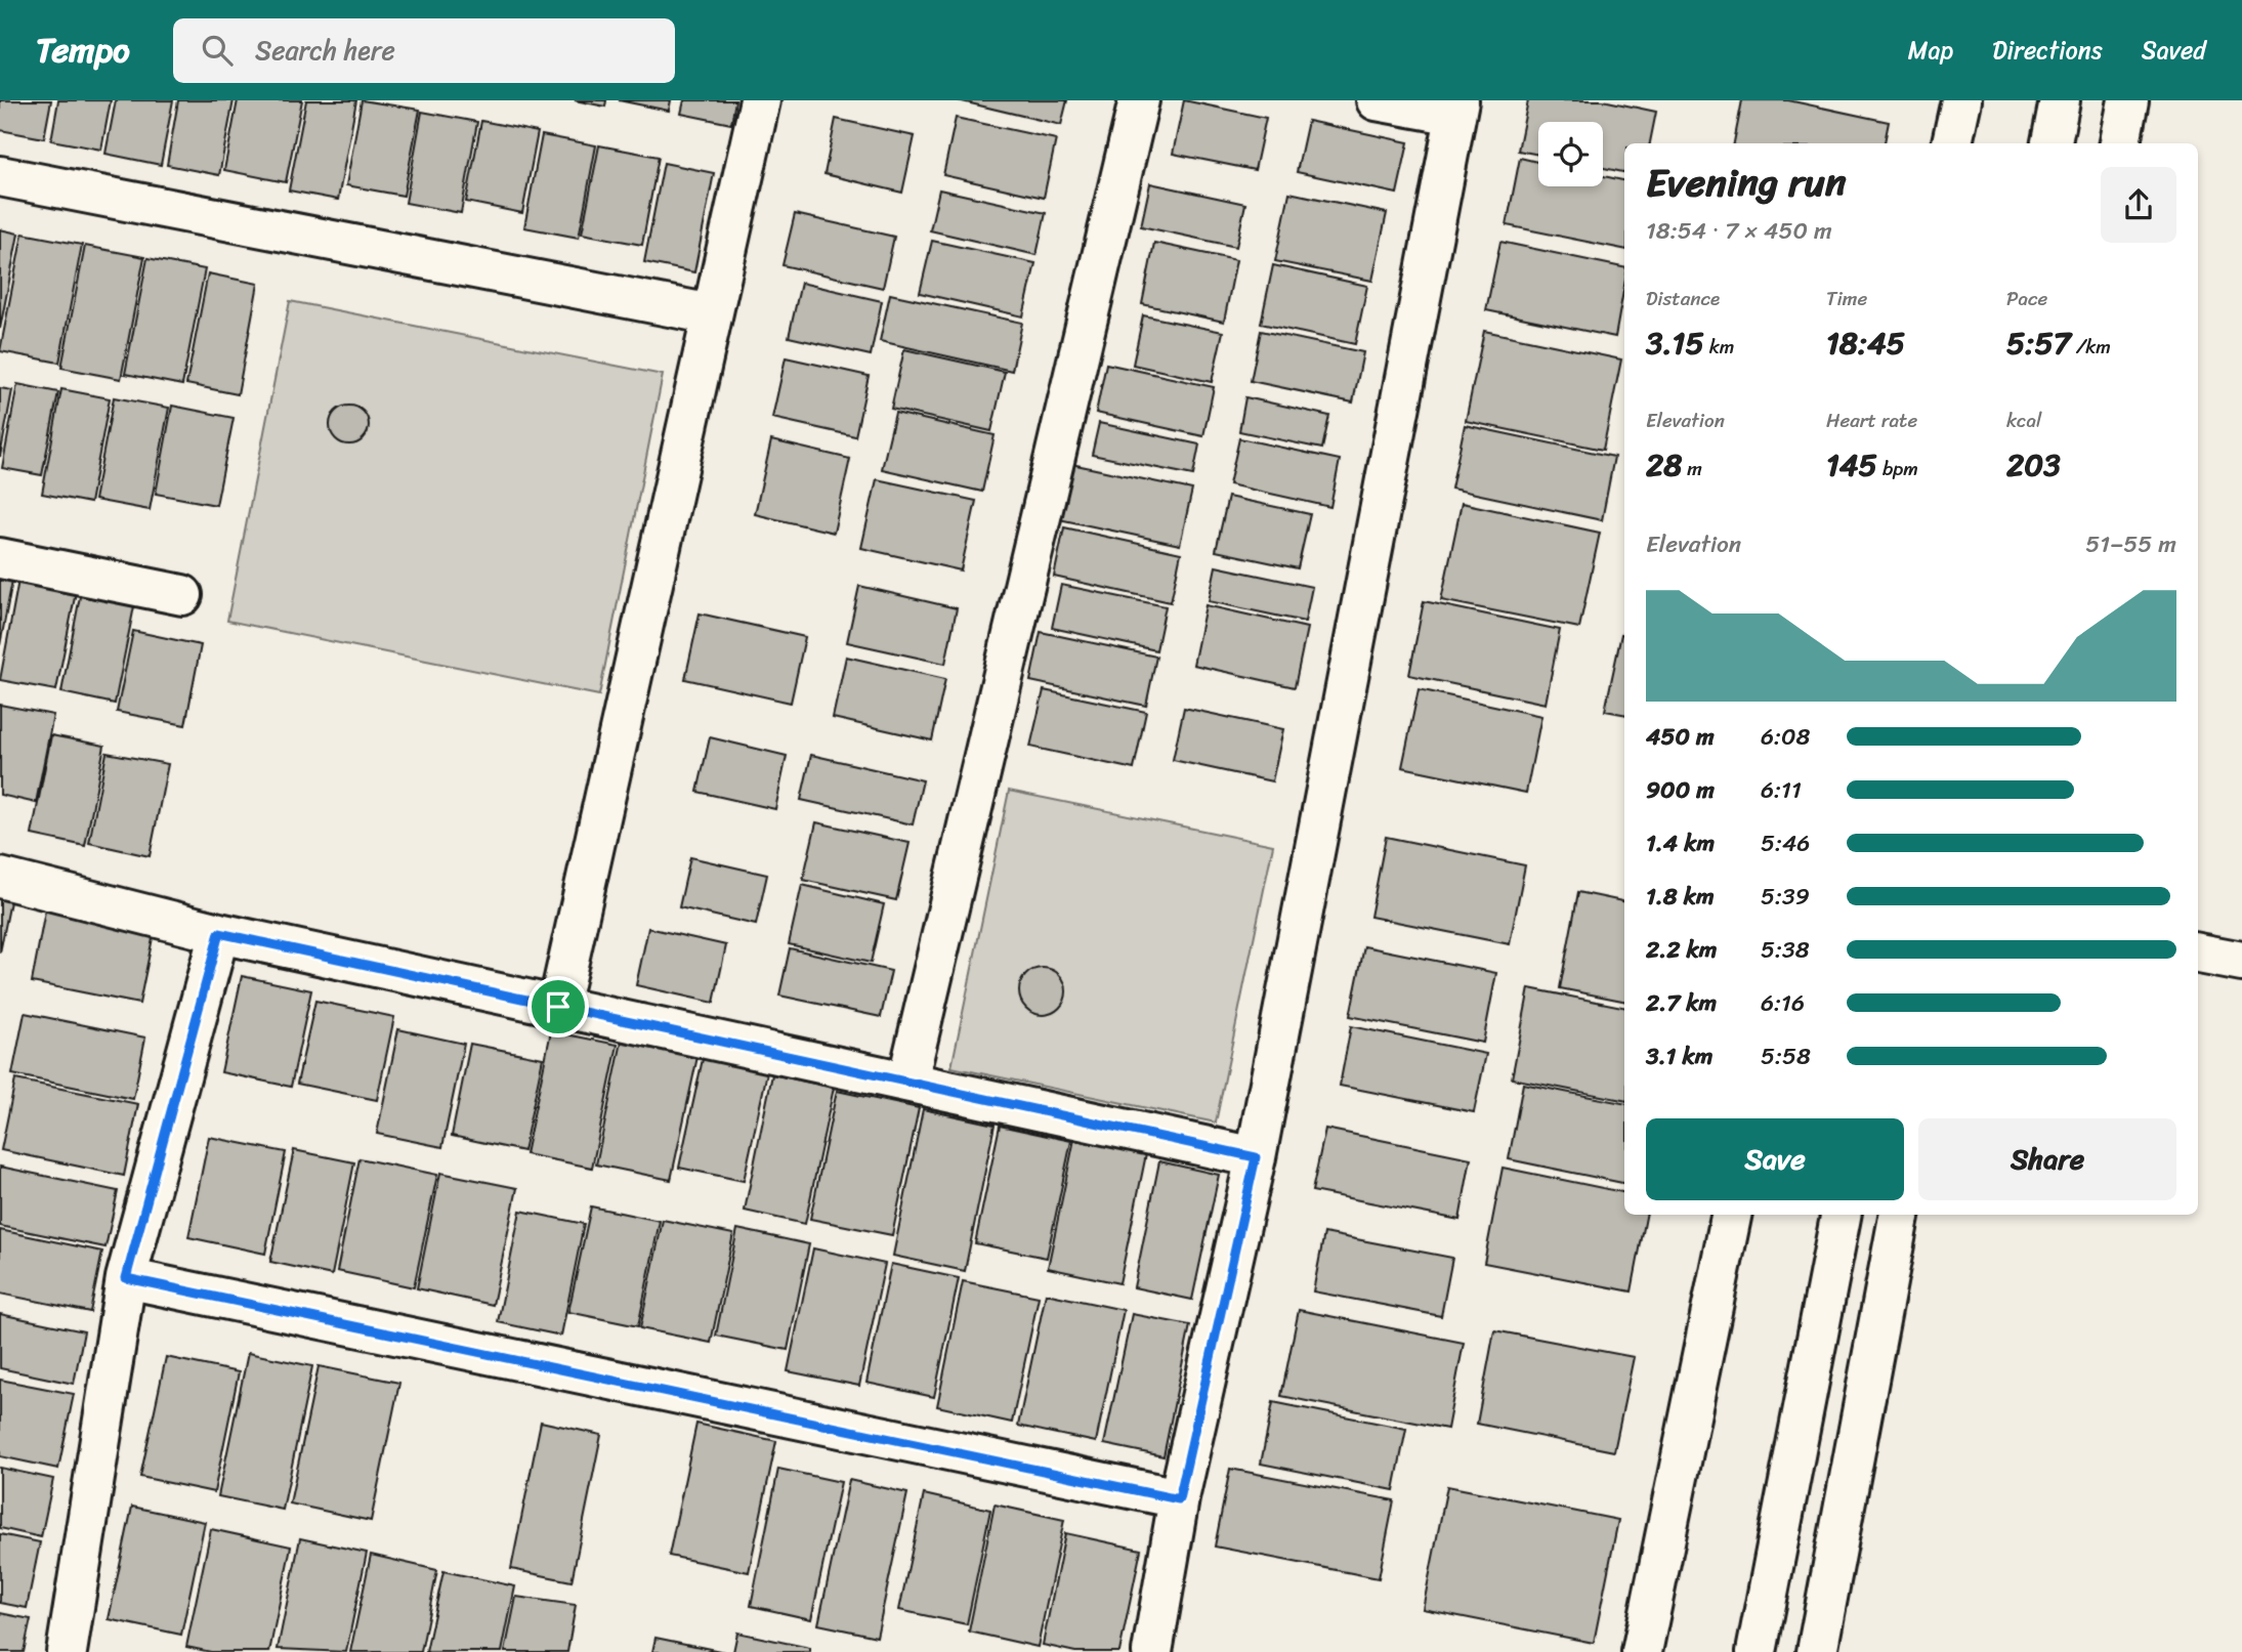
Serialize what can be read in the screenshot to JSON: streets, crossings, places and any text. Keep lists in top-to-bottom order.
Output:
{
  "page": {
    "header": "Tempo",
    "search": "Search here",
    "nav": ["Map", "Directions", "Saved"],
    "heading": ["Evening run", "18:54 · 7 × 450 m"],
    "stats": [
      ["Distance", "3.15 km"],
      ["Time", "18:45"],
      ["Pace", "5:57 /km"],
      ["Elevation", "28 m"],
      ["Heart rate", "145 bpm"],
      ["kcal", "203"]
    ],
    "chart": ["Elevation", "51–55 m"],
    "list": [
      {
        "name": "450 m",
        "note": "6:08"
      },
      {
        "name": "900 m",
        "note": "6:11"
      },
      {
        "name": "1.4 km",
        "note": "5:46"
      },
      {
        "name": "1.8 km",
        "note": "5:39"
      },
      {
        "name": "2.2 km",
        "note": "5:38"
      },
      {
        "name": "2.7 km",
        "note": "6:16"
      },
      {
        "name": "3.1 km",
        "note": "5:58"
      }
    ],
    "buttons": ["Save", "Share"]
  }
}
